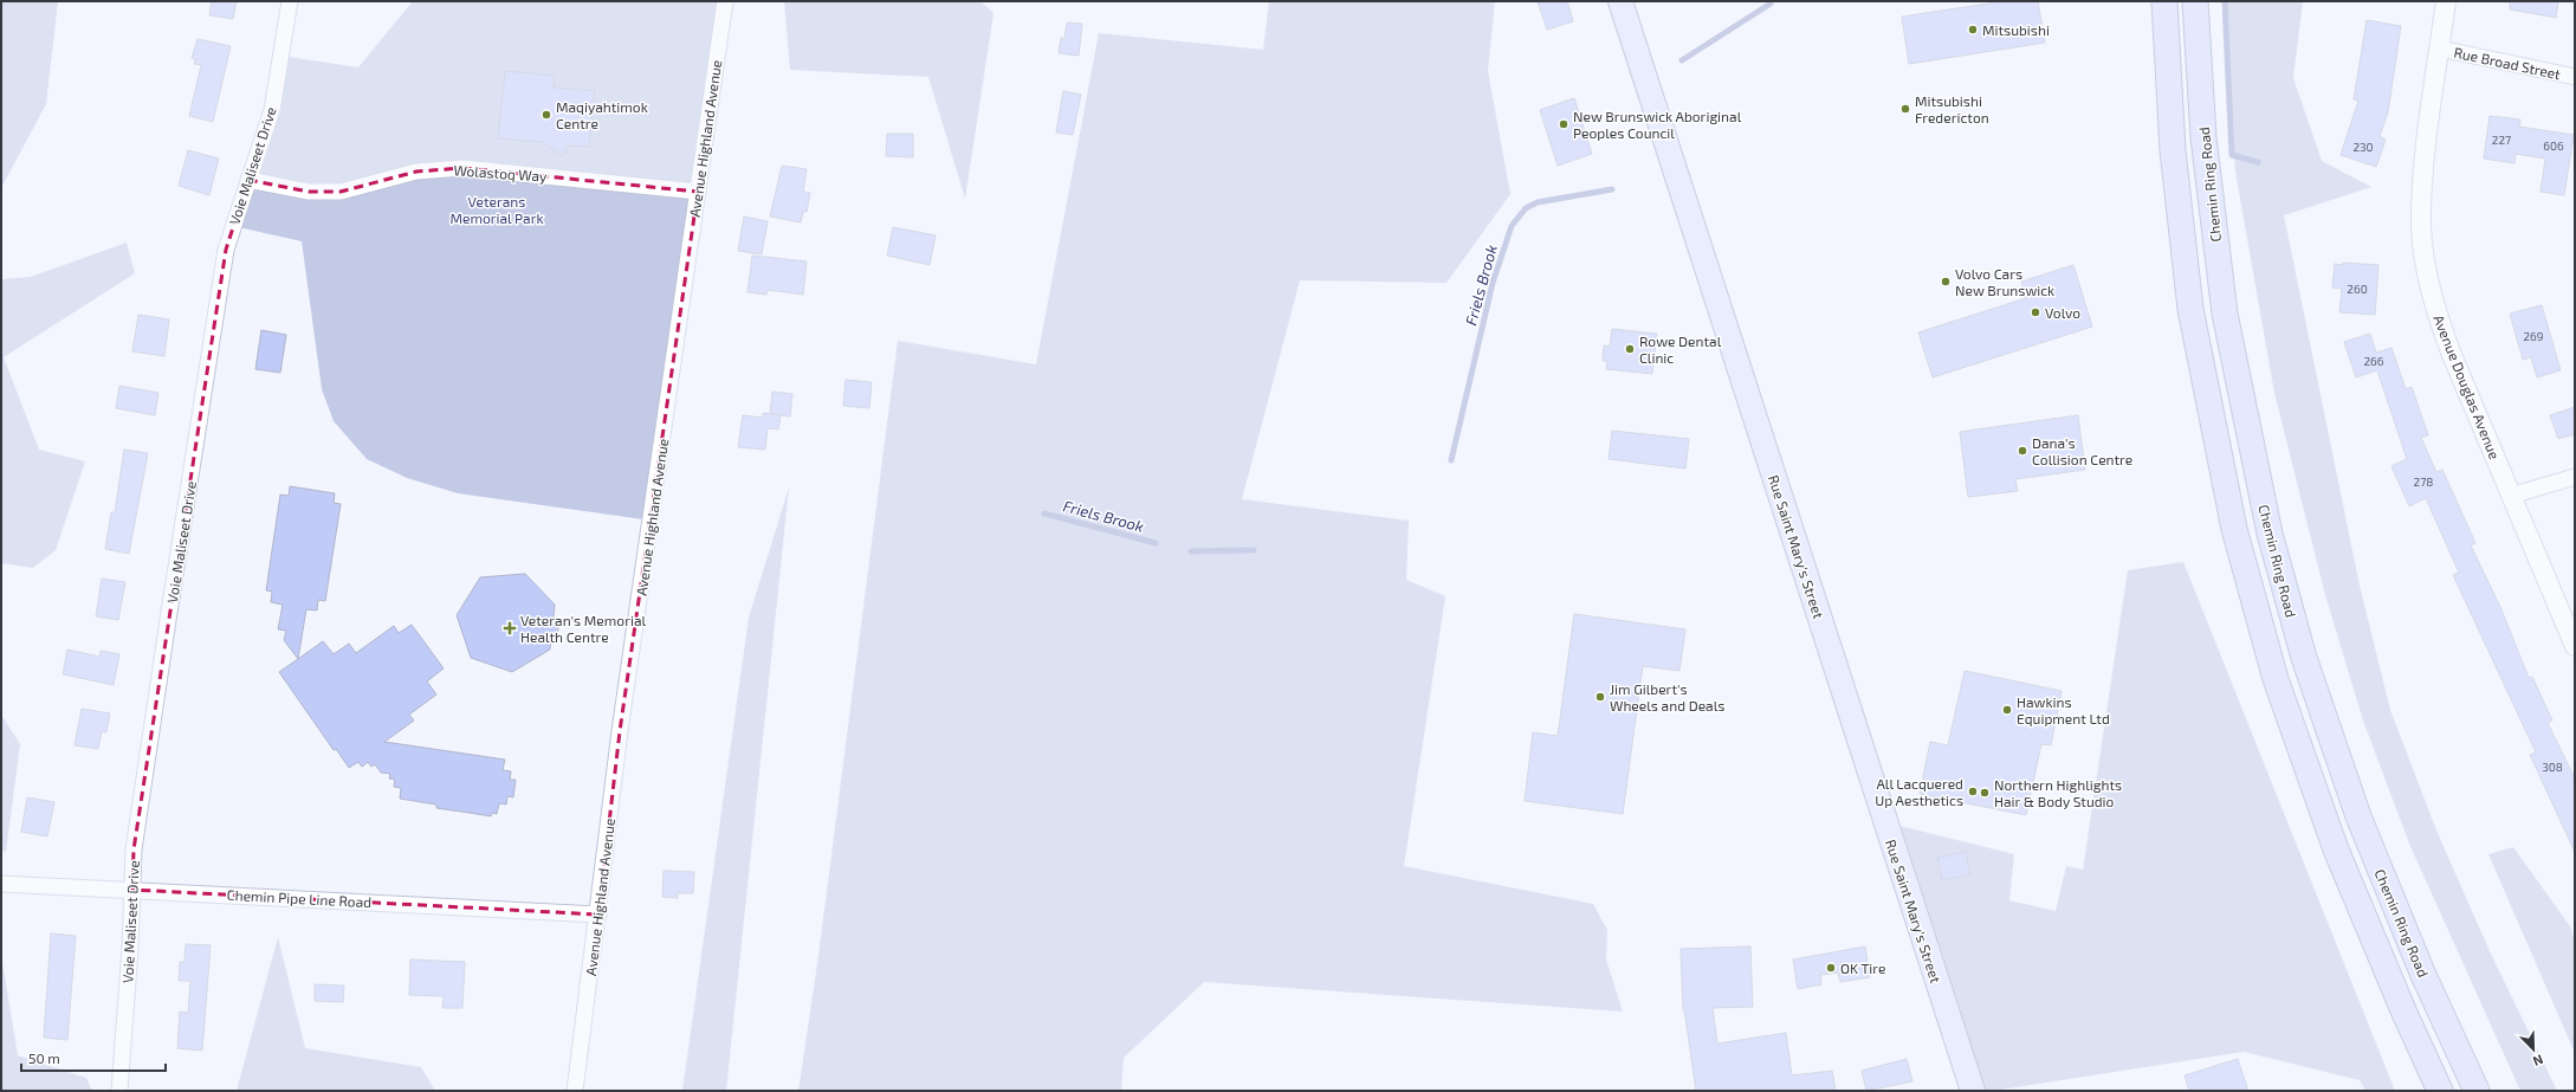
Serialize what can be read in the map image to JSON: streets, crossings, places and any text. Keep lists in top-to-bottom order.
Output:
{
  "streets": {
    "highway": ["Chemin Ring Road"],
    "main road": ["Rue Saint Mary's Street"],
    "street": [
      "Rue Broad Street",
      "Avenue Highland Avenue",
      "Voie Maliseet Drive",
      "Wolastoq Way",
      "Avenue Douglas Avenue",
      "Chemin Pipe Line Road"
    ]
  },
  "crossings": [
    ["Rue Broad Street", "Avenue Douglas Avenue"],
    ["Avenue Highland Avenue", "Wolastoq Way"],
    ["Avenue Highland Avenue", "Chemin Pipe Line Road"],
    ["Voie Maliseet Drive", "Wolastoq Way"],
    ["Voie Maliseet Drive", "Chemin Pipe Line Road"]
  ],
  "water": ["Friels Brook"],
  "parks": ["Veterans Memorial Park"],
  "places": {
    "other": [
      "Mitsubishi",
      "Mitsubishi Fredericton",
      "Maqiyahtimok Centre",
      "New Brunswick Aboriginal Peoples Council",
      "Volvo Cars New Brunswick",
      "Volvo",
      "Rowe Dental Clinic",
      "Dana's Collision Centre",
      "Jim Gilbert's Wheels and Deals",
      "Hawkins Equipment Ltd",
      "All Lacquered Up Aesthetics",
      "Northern Highlights Hair & Body Studio",
      "OK Tire"
    ],
    "health": ["Veteran's Memorial Health Centre"]
  },
  "house_numbers": [
    "227",
    "606",
    "230",
    "260",
    "269",
    "266",
    "278",
    "308"
  ],
  "scale_bar": "50 m",
  "north": "bottom right"
}
